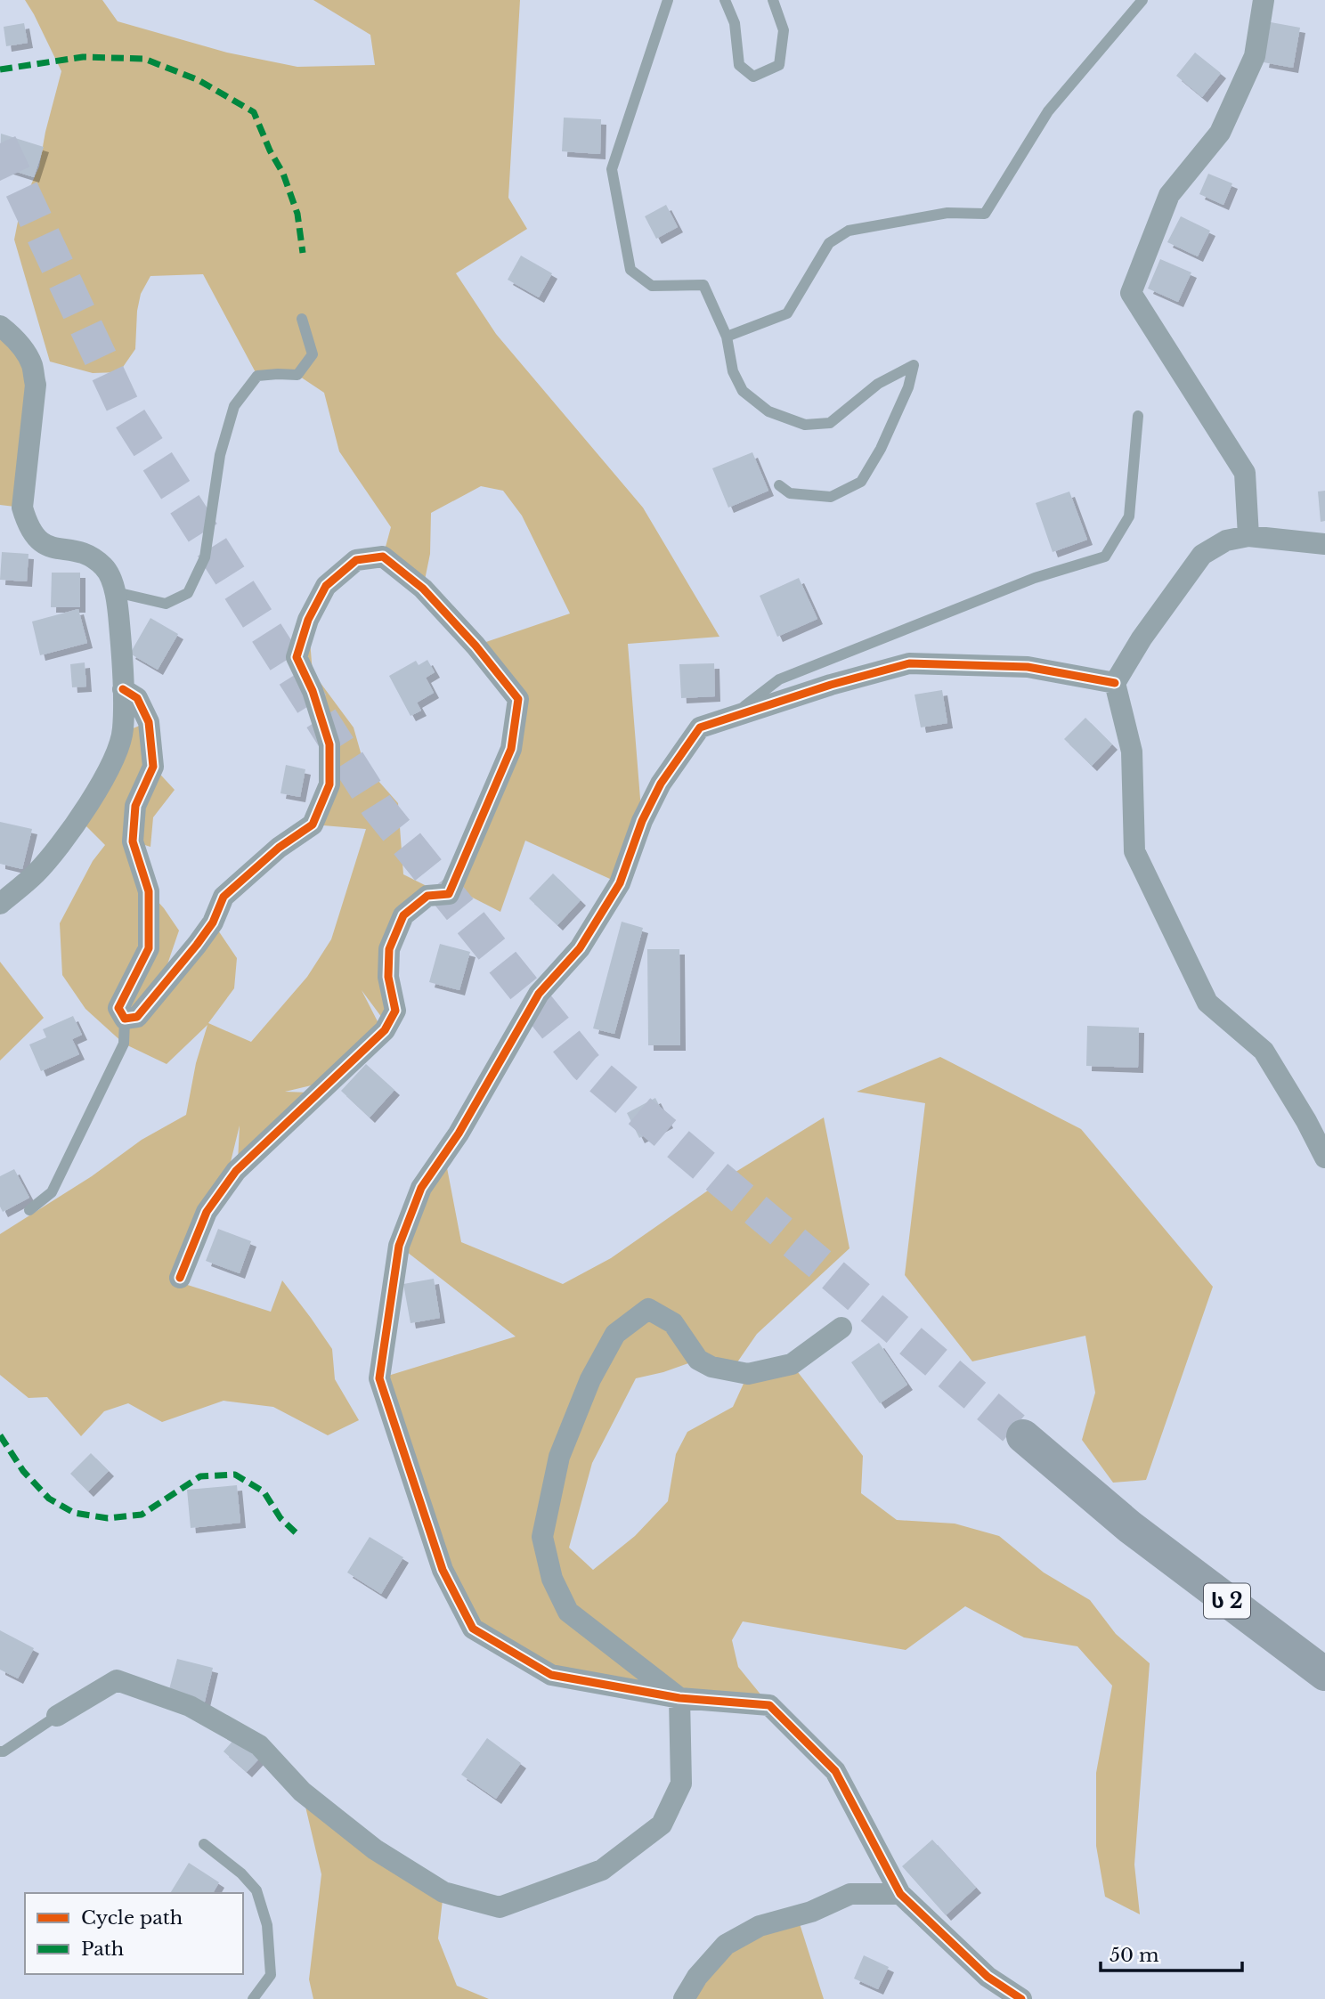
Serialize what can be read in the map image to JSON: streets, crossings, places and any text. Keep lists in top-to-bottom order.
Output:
{
  "streets": {
    "highway": ["ს 2"]
  },
  "legend": ["Cycle path", "Path"],
  "scale_bar": "50 m"
}
